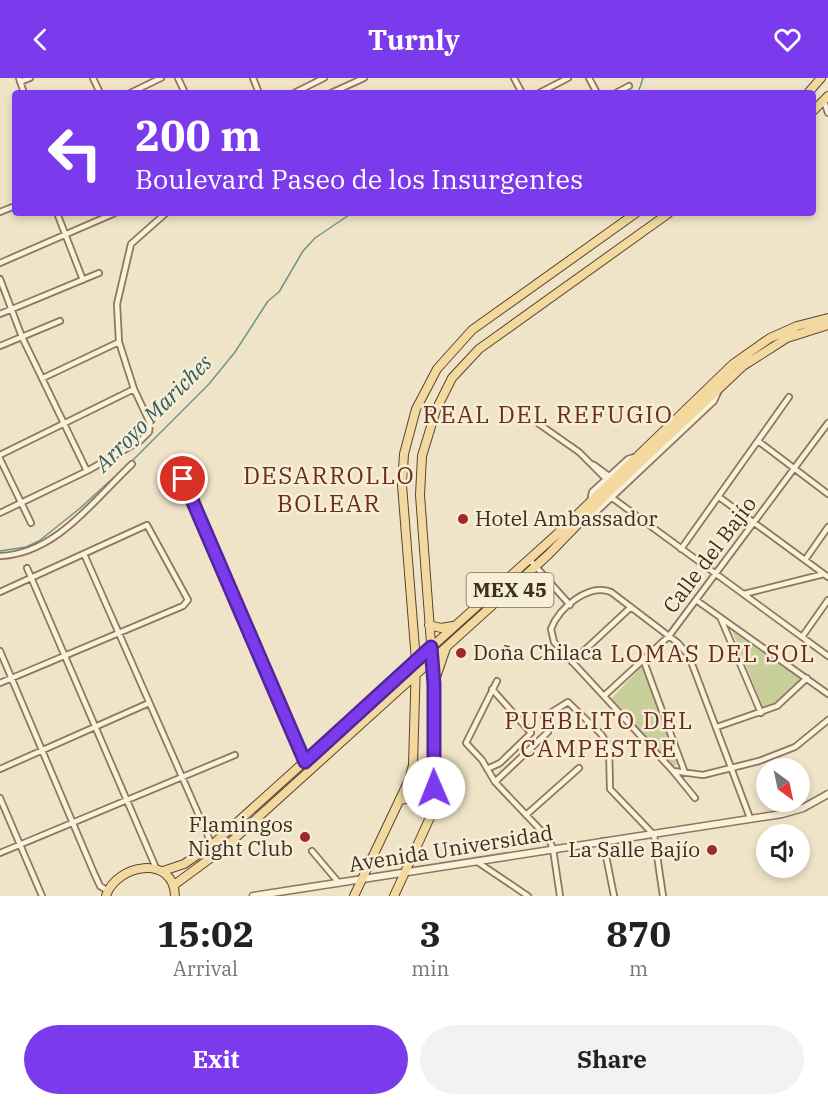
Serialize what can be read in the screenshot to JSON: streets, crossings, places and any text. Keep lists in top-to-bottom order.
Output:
{
  "streets": {
    "main road": ["MEX 45"],
    "street": ["Calle del Bajío", "Avenida Universidad"]
  },
  "districts": [
    "REAL DEL REFUGIO",
    "DESARROLLO BOLEAR",
    "LOMAS DEL SOL",
    "PUEBLITO DEL CAMPESTRE"
  ],
  "water": ["Arroyo Mariches"],
  "places": [
    "Hotel Ambassador",
    "Doña Chilaca",
    "Flamingos Night Club",
    "La Salle Bajío"
  ],
  "north": "bottom right",
  "page": {
    "header": "Turnly",
    "turn": ["200 m", "Boulevard Paseo de los Insurgentes"],
    "eta": [
      "15:02",
      "Arrival",
      "3",
      "min",
      "870",
      "m"
    ],
    "buttons": ["Exit", "Share"]
  }
}
